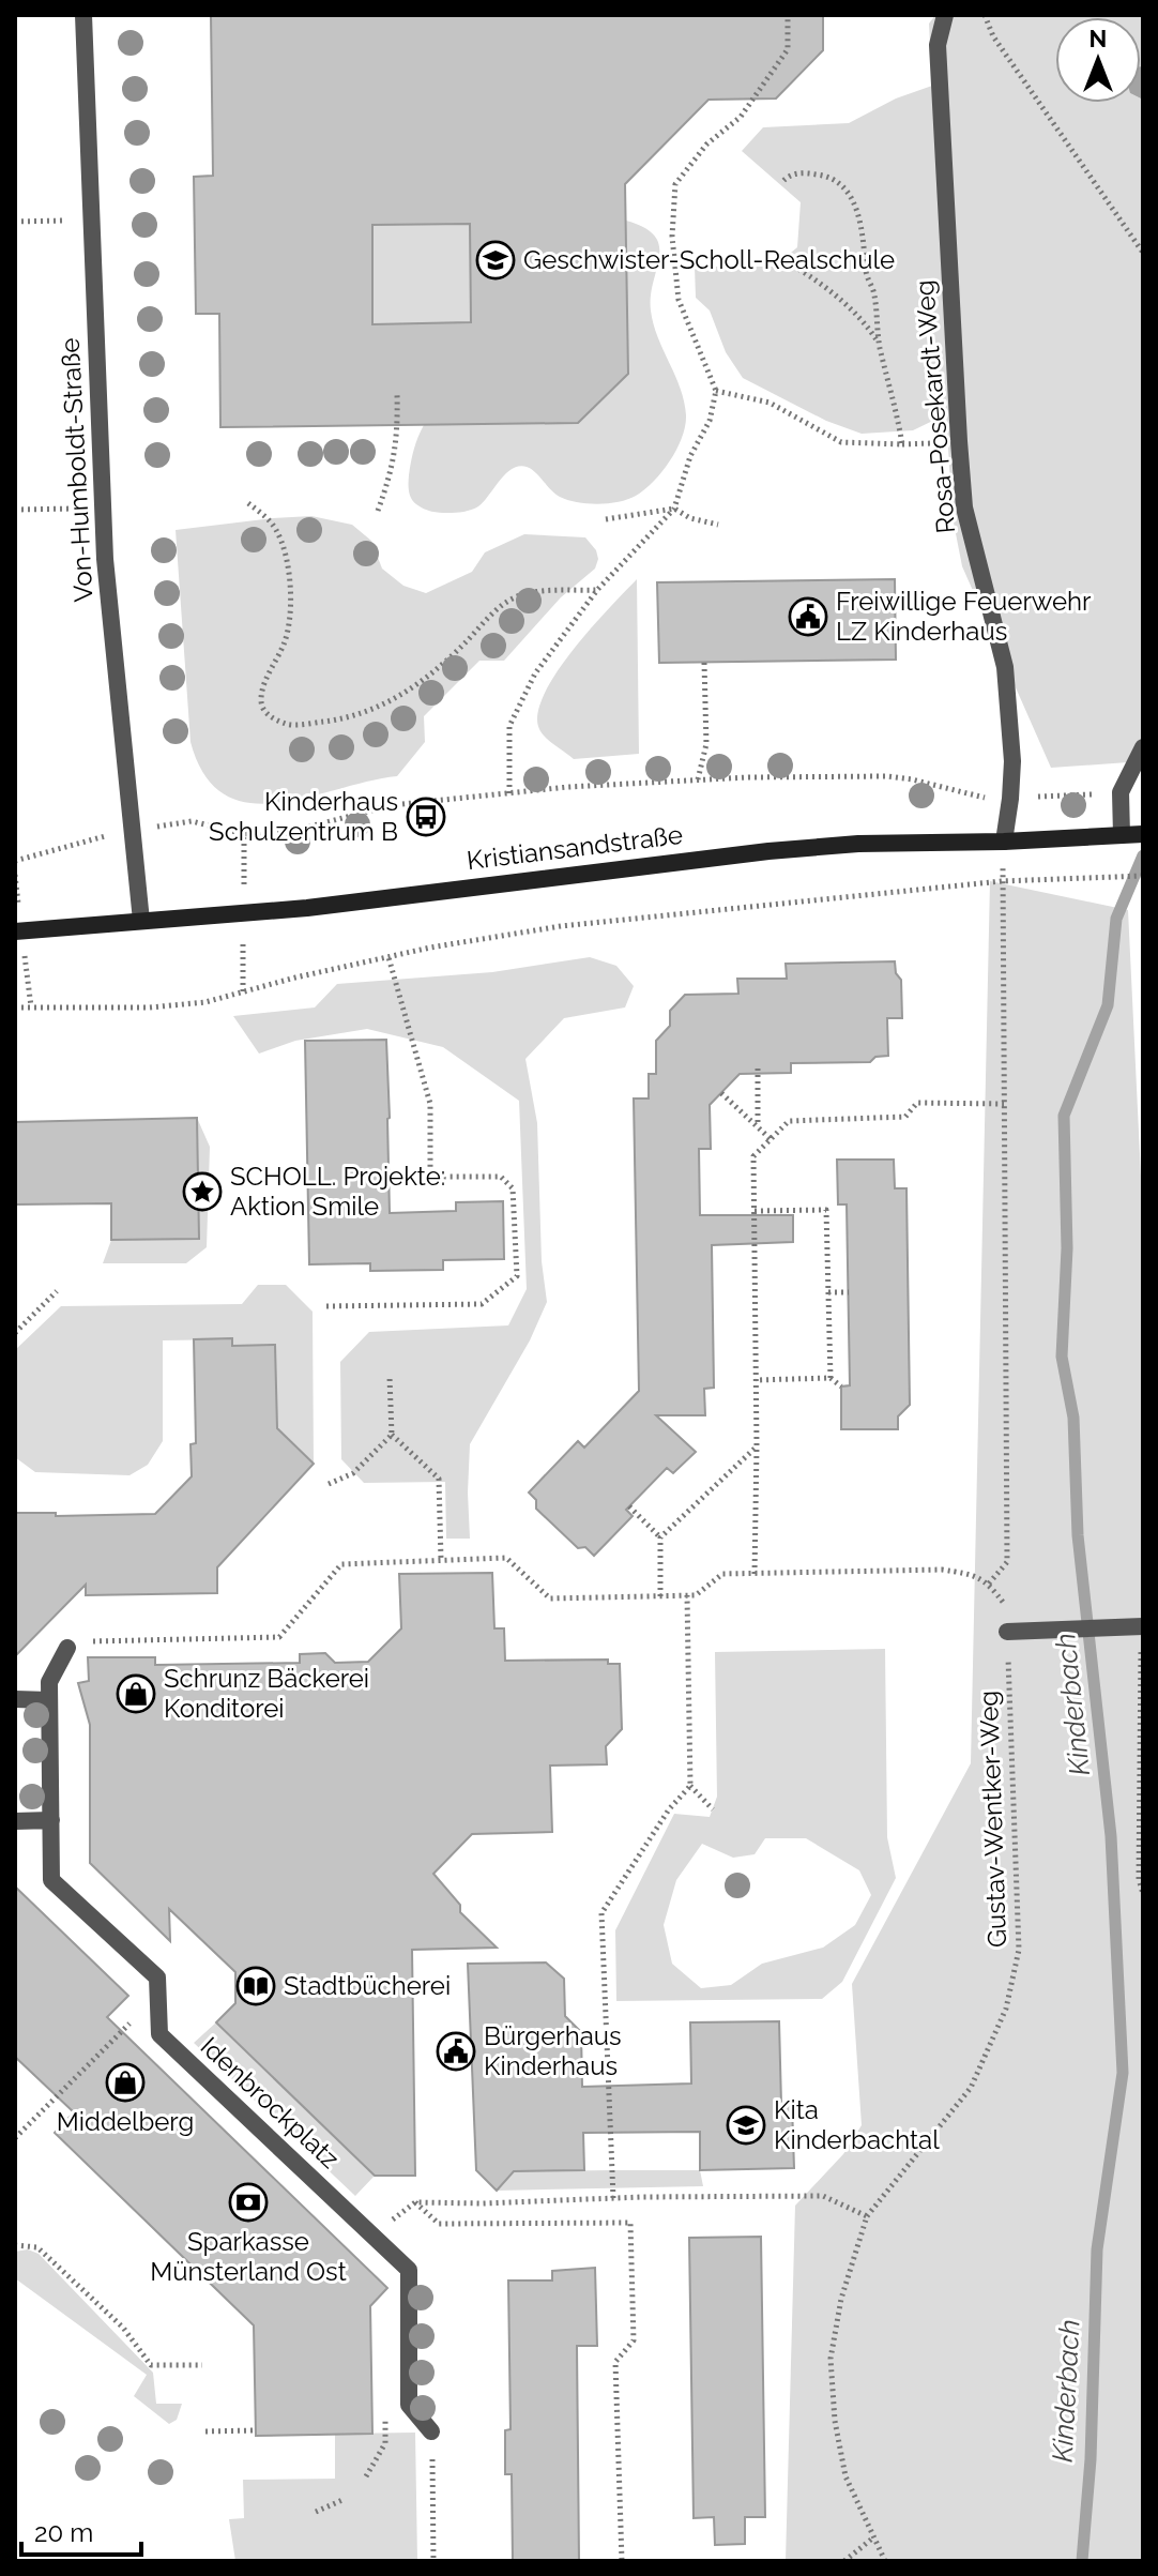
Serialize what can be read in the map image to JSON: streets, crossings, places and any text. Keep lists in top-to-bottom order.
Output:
{
  "streets": {
    "street": [
      "Rosa-Posekardt-Weg",
      "Von-Humboldt-Straße",
      "Kristiansandstraße",
      "Idenbrockplatz"
    ],
    "path": ["Gustav-Wentker-Weg"]
  },
  "crossings": [
    ["Rosa-Posekardt-Weg", "Kristiansandstraße"],
    ["Von-Humboldt-Straße", "Kristiansandstraße"]
  ],
  "water": ["Kinderbach"],
  "places": {
    "school or university": ["Geschwister-Scholl-Realschule", "Kita Kinderbachtal"],
    "public building": ["Freiwillige Feuerwehr LZ Kinderhaus", "Bürgerhaus Kinderhaus"],
    "bus stop": ["Kinderhaus Schulzentrum B"],
    "place": ["SCHOLL. Projekte: Aktion Smile"],
    "shop": ["Schrunz Bäckerei Konditorei", "Middelberg"],
    "library": ["Stadtbücherei"],
    "bank": ["Sparkasse Münsterland Ost"]
  },
  "scale_bar": "20 m",
  "north": "top"
}
